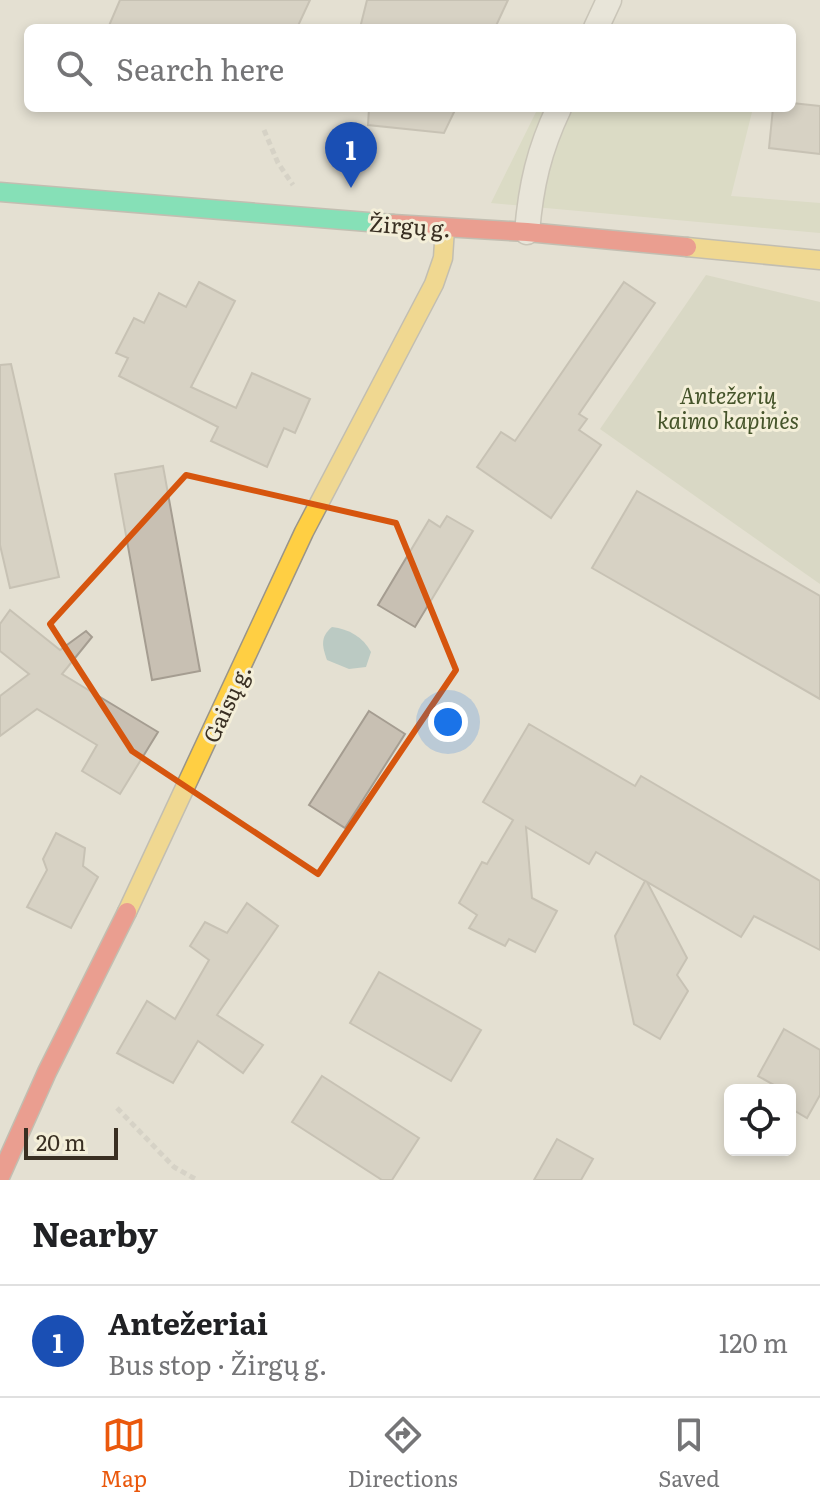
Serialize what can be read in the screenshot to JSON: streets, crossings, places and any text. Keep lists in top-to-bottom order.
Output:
{
  "streets": {
    "street": ["Žirgų g.", "Gaisų g."]
  },
  "crossings": [
    ["Žirgų g.", "Gaisų g."]
  ],
  "parks": ["Antežerių kaimo kapinės"],
  "scale_bar": "20 m",
  "page": {
    "search": "Search here",
    "pins": "1",
    "scale": "20 m",
    "heading": "Nearby",
    "list": [
      {
        "mark": "1",
        "name": "Antežeriai",
        "note": "Bus stop · Žirgų g.",
        "value": "120 m"
      }
    ],
    "nav": ["Map", "Directions", "Saved"]
  }
}
